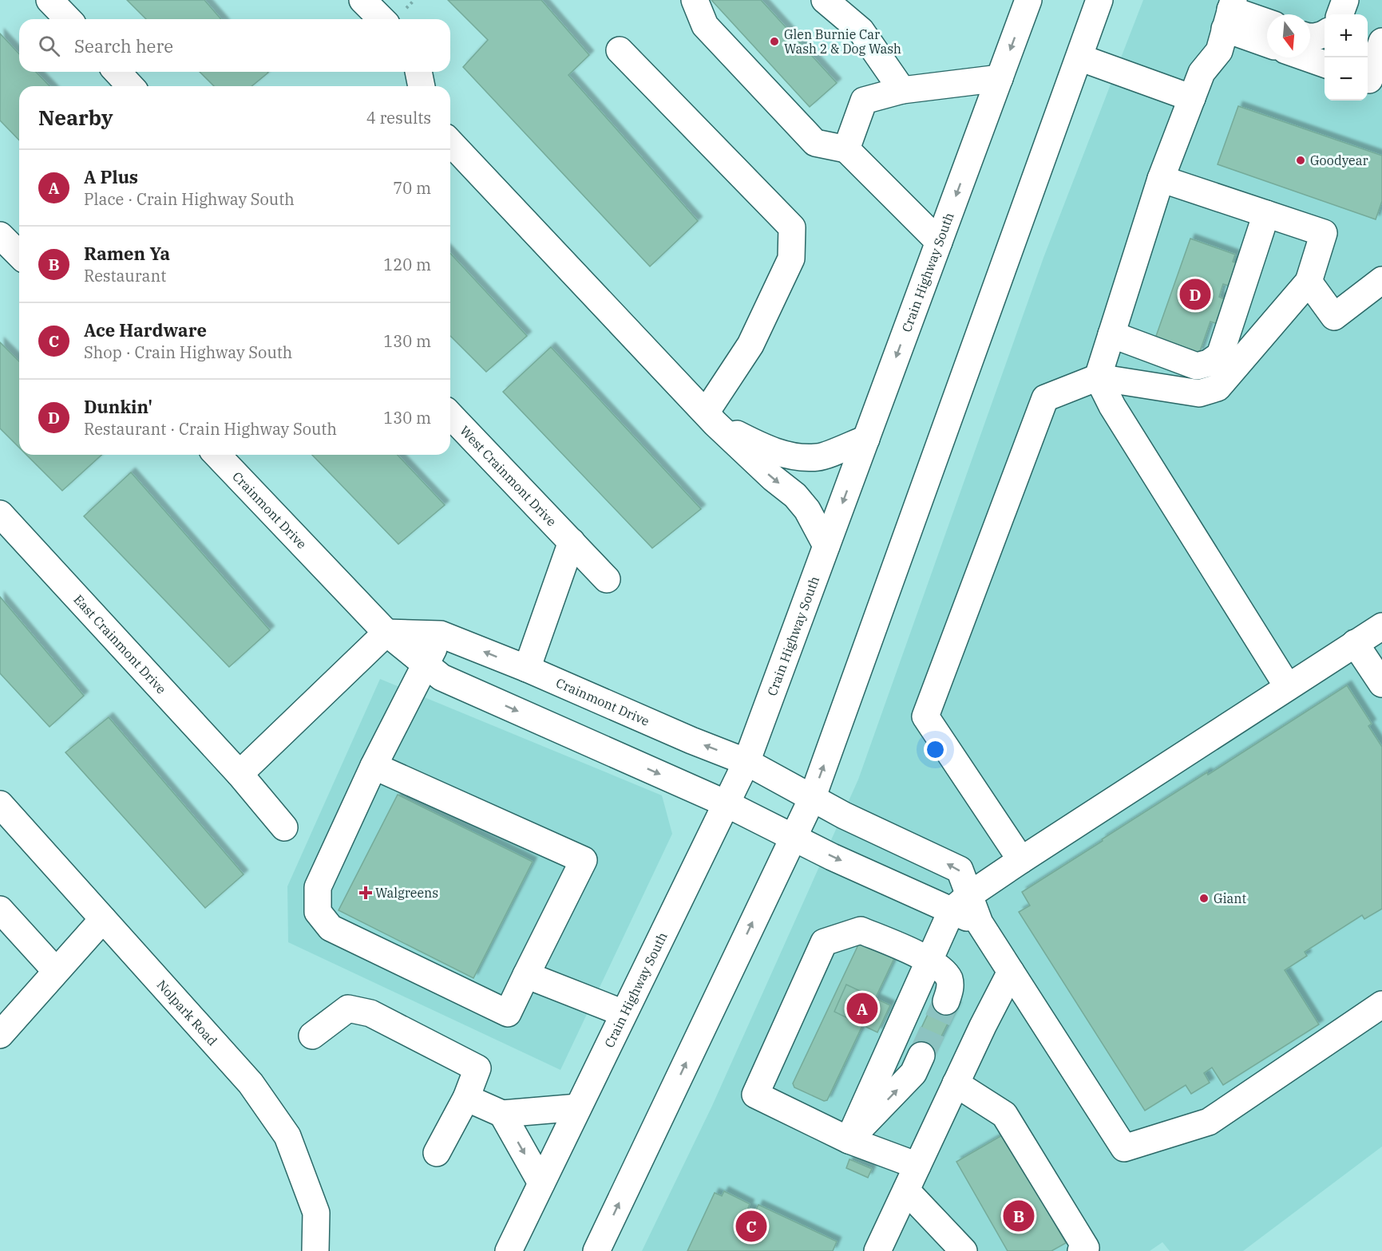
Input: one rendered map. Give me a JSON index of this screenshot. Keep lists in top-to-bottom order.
{
  "streets": {
    "street": [
      "Crain Highway South",
      "West Crainmont Drive",
      "Crainmont Drive",
      "East Crainmont Drive",
      "Nolpark Road"
    ]
  },
  "crossings": [
    ["Crain Highway South", "Crainmont Drive"]
  ],
  "places": {
    "other": ["Glen Burnie Car Wash 2 & Dog Wash", "Goodyear", "Giant"],
    "health": ["Walgreens"]
  },
  "north": "bottom",
  "page": {
    "map_buttons": ["+", "−"],
    "search": "Search here",
    "heading": ["Nearby", "4 results"],
    "list": [
      {
        "mark": "A",
        "name": "A Plus",
        "note": "Place · Crain Highway South",
        "value": "70 m"
      },
      {
        "mark": "B",
        "name": "Ramen Ya",
        "note": "Restaurant",
        "value": "120 m"
      },
      {
        "mark": "C",
        "name": "Ace Hardware",
        "note": "Shop · Crain Highway South",
        "value": "130 m"
      },
      {
        "mark": "D",
        "name": "Dunkin'",
        "note": "Restaurant · Crain Highway South",
        "value": "130 m"
      }
    ],
    "pins": [
      "D",
      "A",
      "B",
      "C"
    ]
  }
}
